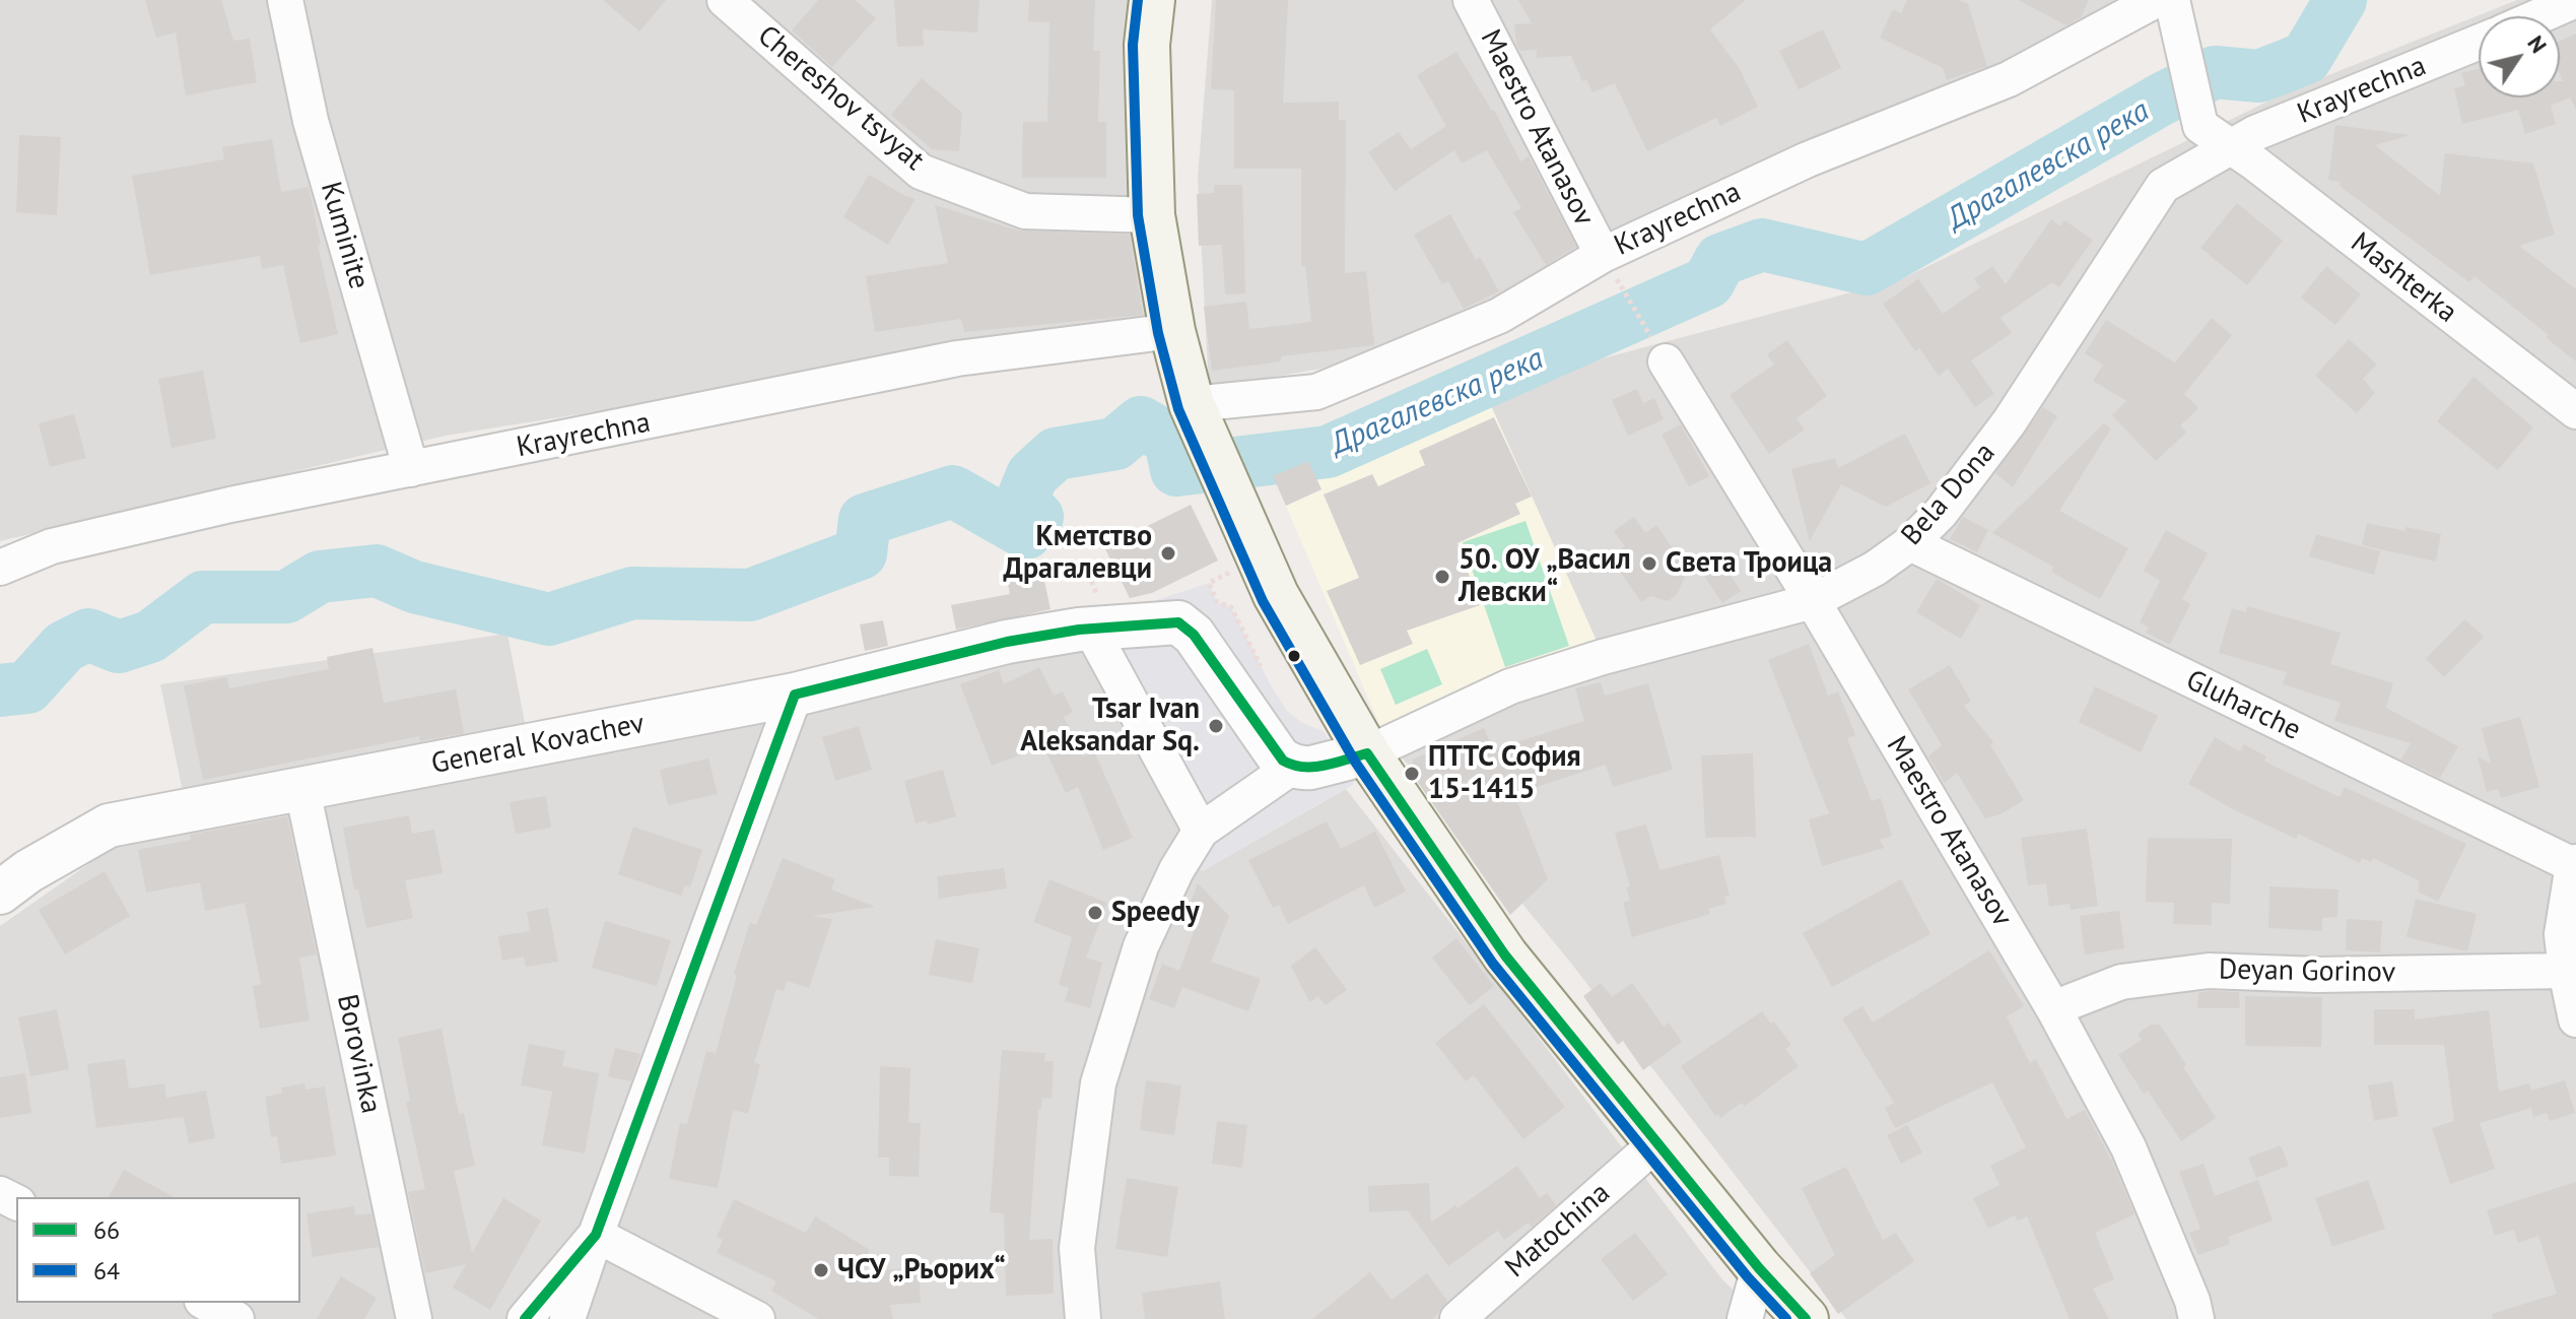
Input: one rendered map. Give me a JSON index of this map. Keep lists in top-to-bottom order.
{
  "streets": {
    "street": [
      "Krayrechna",
      "Chereshov tsvyat",
      "Maestro Atanasov",
      "Kuminite",
      "Mashterka",
      "Bela Dona",
      "Gluharche",
      "General Kovachev",
      "Deyan Gorinov",
      "Borovinka",
      "Matochina"
    ]
  },
  "crossings": [
    ["Krayrechna", "Maestro Atanasov"],
    ["Krayrechna", "Kuminite"],
    ["Krayrechna", "Mashterka"],
    ["Krayrechna", "Bela Dona"],
    ["Maestro Atanasov", "Bela Dona"],
    ["Maestro Atanasov", "Deyan Gorinov"],
    ["Mashterka", "Bela Dona"],
    ["Bela Dona", "Gluharche"],
    ["General Kovachev", "Borovinka"]
  ],
  "water": ["Драгалевска река"],
  "places": [
    "Кметство Драгалевци",
    "Света Троица",
    "50. ОУ „Васил Левски“",
    "Tsar Ivan Aleksandar Sq.",
    "ПТТС София 15-1415",
    "Speedy",
    "ЧСУ „Рьорих“"
  ],
  "lines": ["transit line 64", "transit line 66"],
  "legend": ["66", "64"],
  "north": "top right"
}
